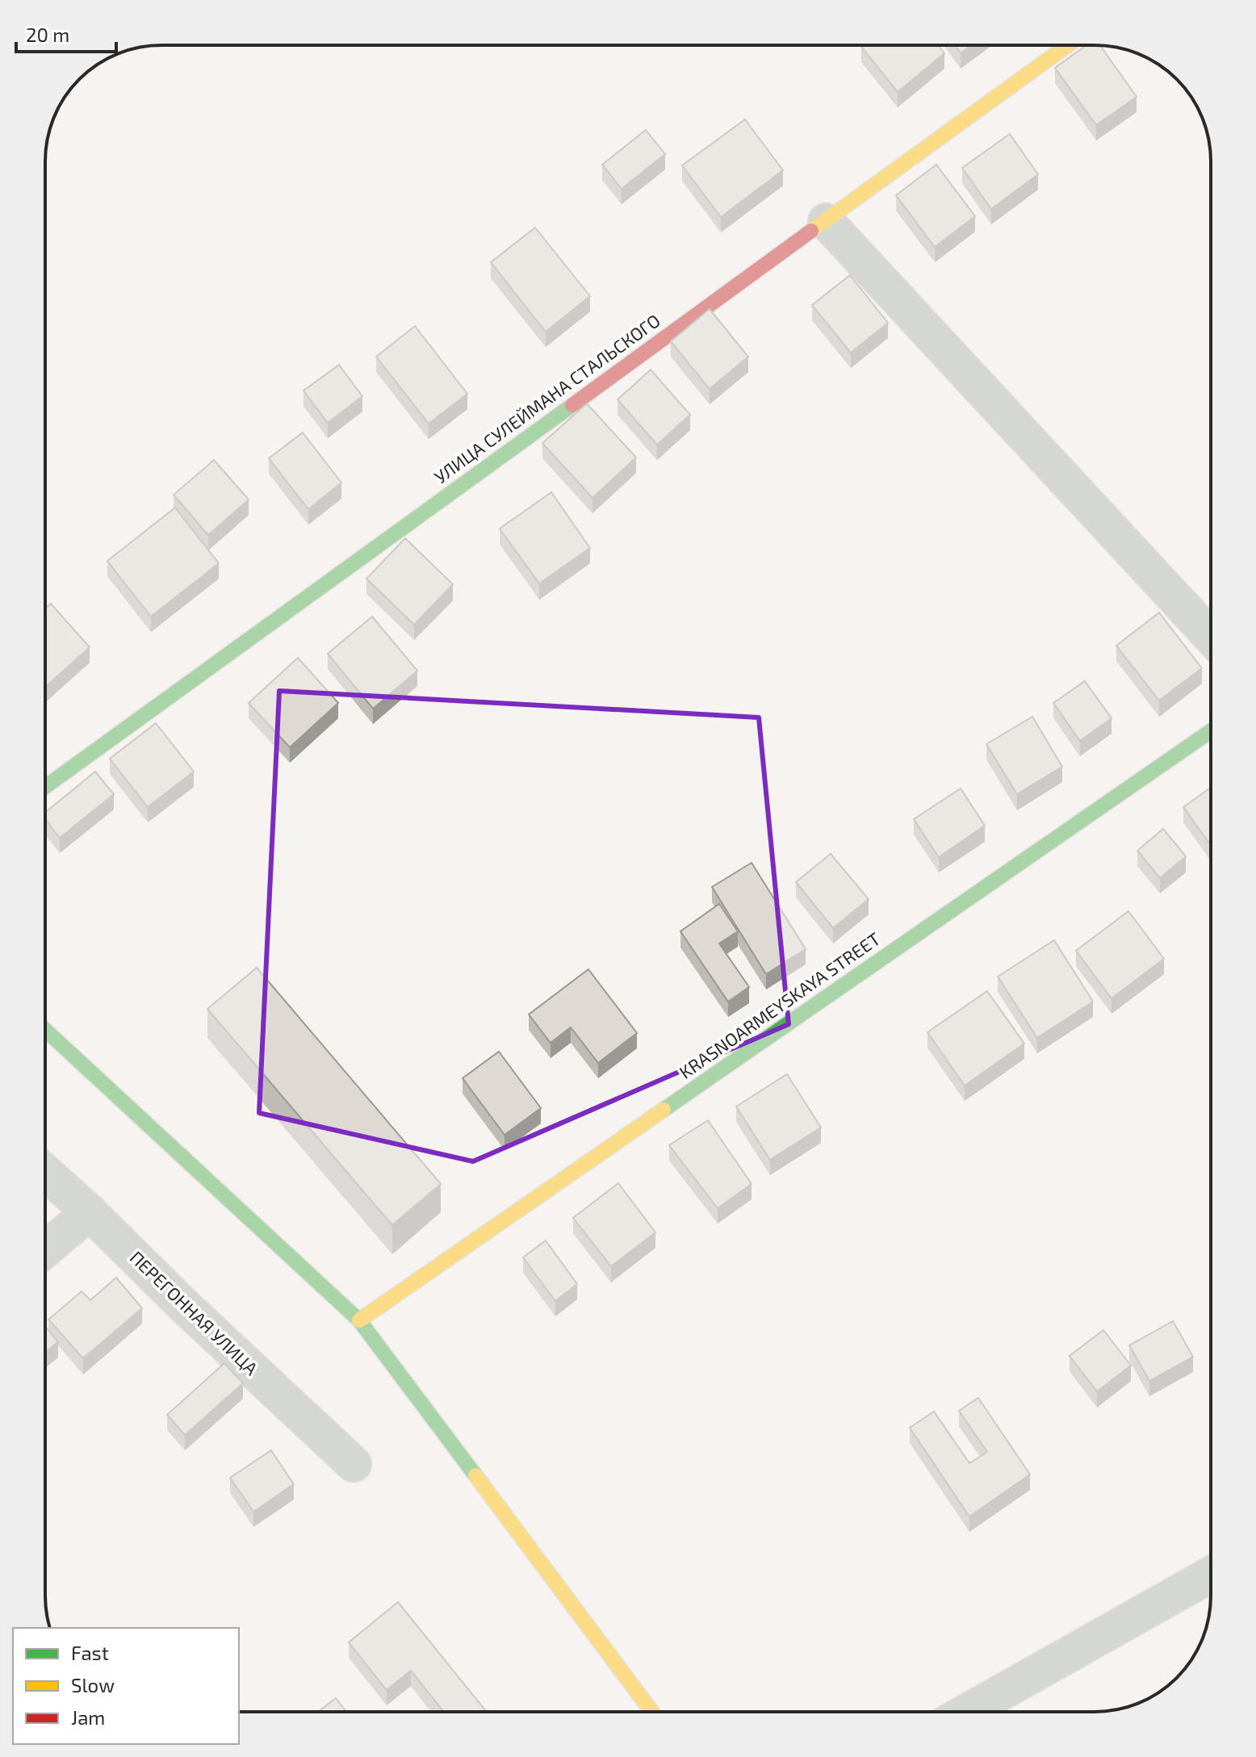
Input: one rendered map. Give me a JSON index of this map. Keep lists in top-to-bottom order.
{
  "streets": {
    "street": ["УЛИЦА СУЛЕЙМАНА СТАЛЬСКОГО", "KRASNOARMEYSKAYA STREET", "ПЕРЕГОННАЯ УЛИЦА"]
  },
  "legend": ["Fast", "Slow", "Jam"],
  "scale_bar": "20 m"
}
